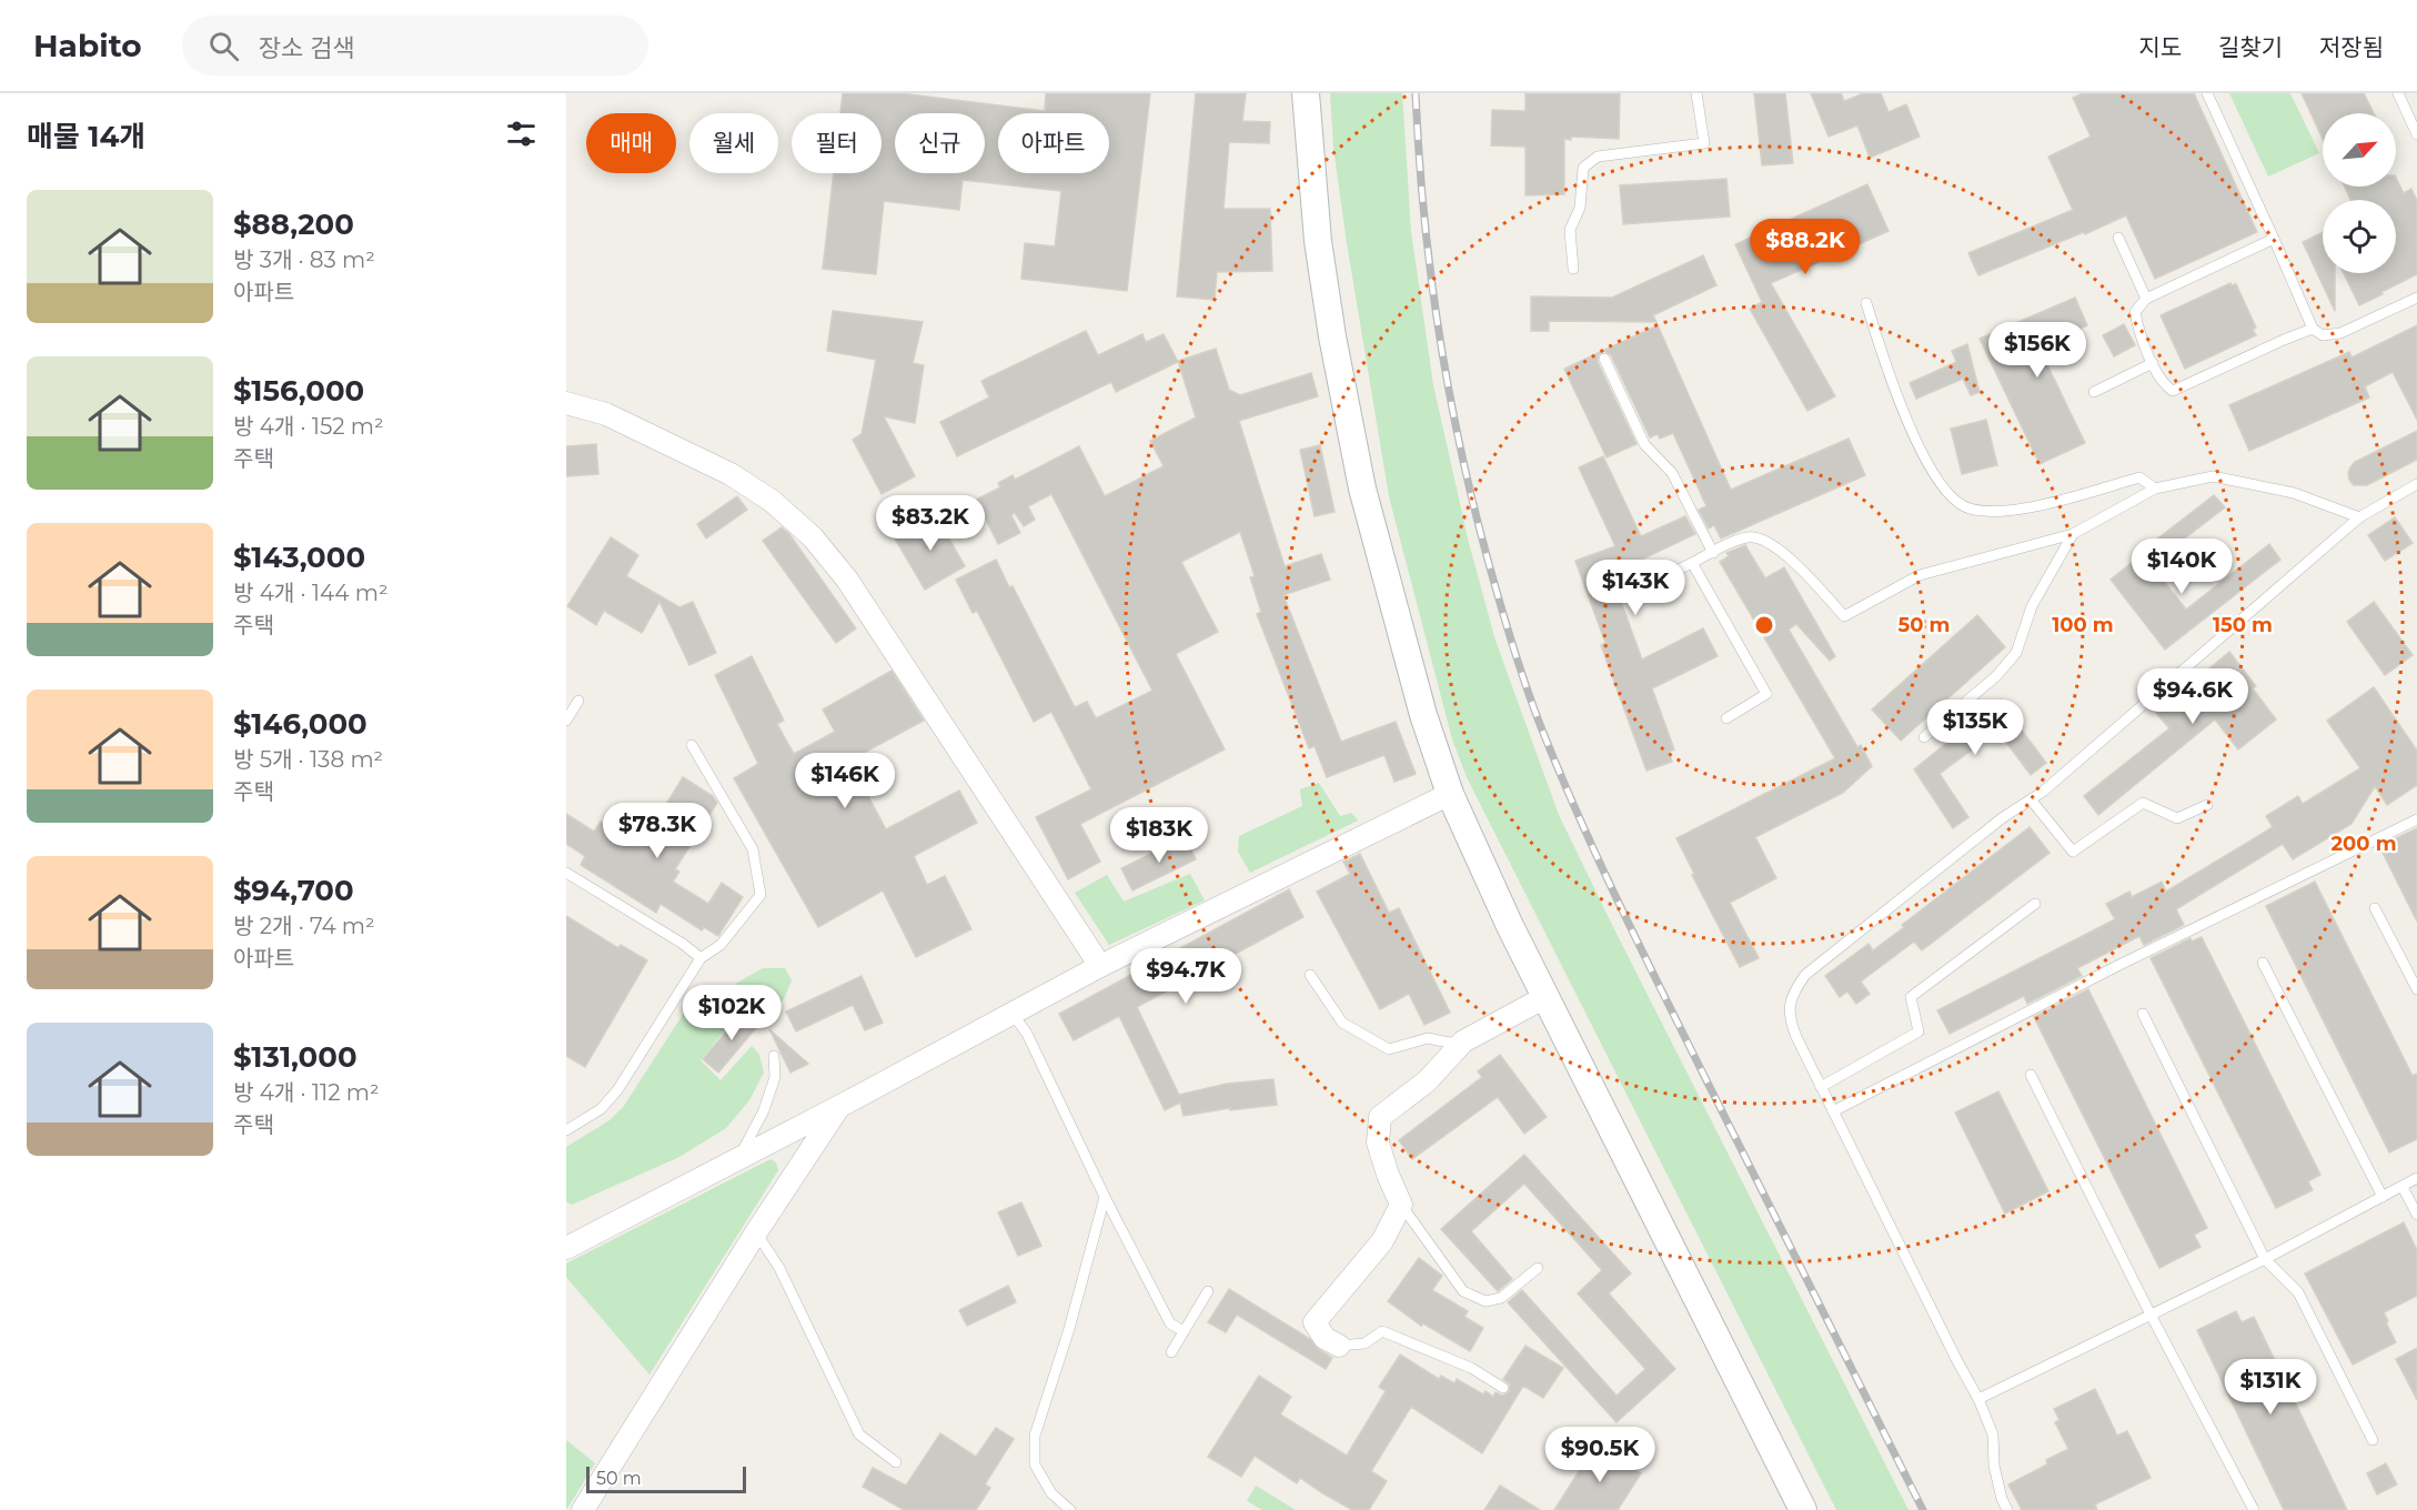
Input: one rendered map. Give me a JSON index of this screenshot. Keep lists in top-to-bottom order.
{
  "scale_bar": "50 m",
  "north": "top right",
  "page": {
    "header": "Habito",
    "search": "장소 검색",
    "nav": ["지도", "길찾기", "저장됨"],
    "heading": "매물 14개",
    "chip": [
      "매매",
      "월세",
      "필터",
      "신규",
      "아파트"
    ],
    "list": [
      {
        "name": "$88,200",
        "note": "방 3개 · 83 m² · 아파트"
      },
      {
        "name": "$156,000",
        "note": "방 4개 · 152 m² · 주택"
      },
      {
        "name": "$143,000",
        "note": "방 4개 · 144 m² · 주택"
      },
      {
        "name": "$146,000",
        "note": "방 5개 · 138 m² · 주택"
      },
      {
        "name": "$94,700",
        "note": "방 2개 · 74 m² · 아파트"
      },
      {
        "name": "$131,000",
        "note": "방 4개 · 112 m² · 주택"
      }
    ],
    "price": [
      "$88.2K",
      "$156K",
      "$83.2K",
      "$140K",
      "$143K",
      "$94.6K",
      "$135K",
      "$146K",
      "$78.3K",
      "$183K",
      "$94.7K",
      "$102K",
      "$131K",
      "$90.5K"
    ],
    "scale": "50 m"
  },
  "rings": [
    "50 m",
    "100 m",
    "150 m",
    "200 m"
  ]
}
